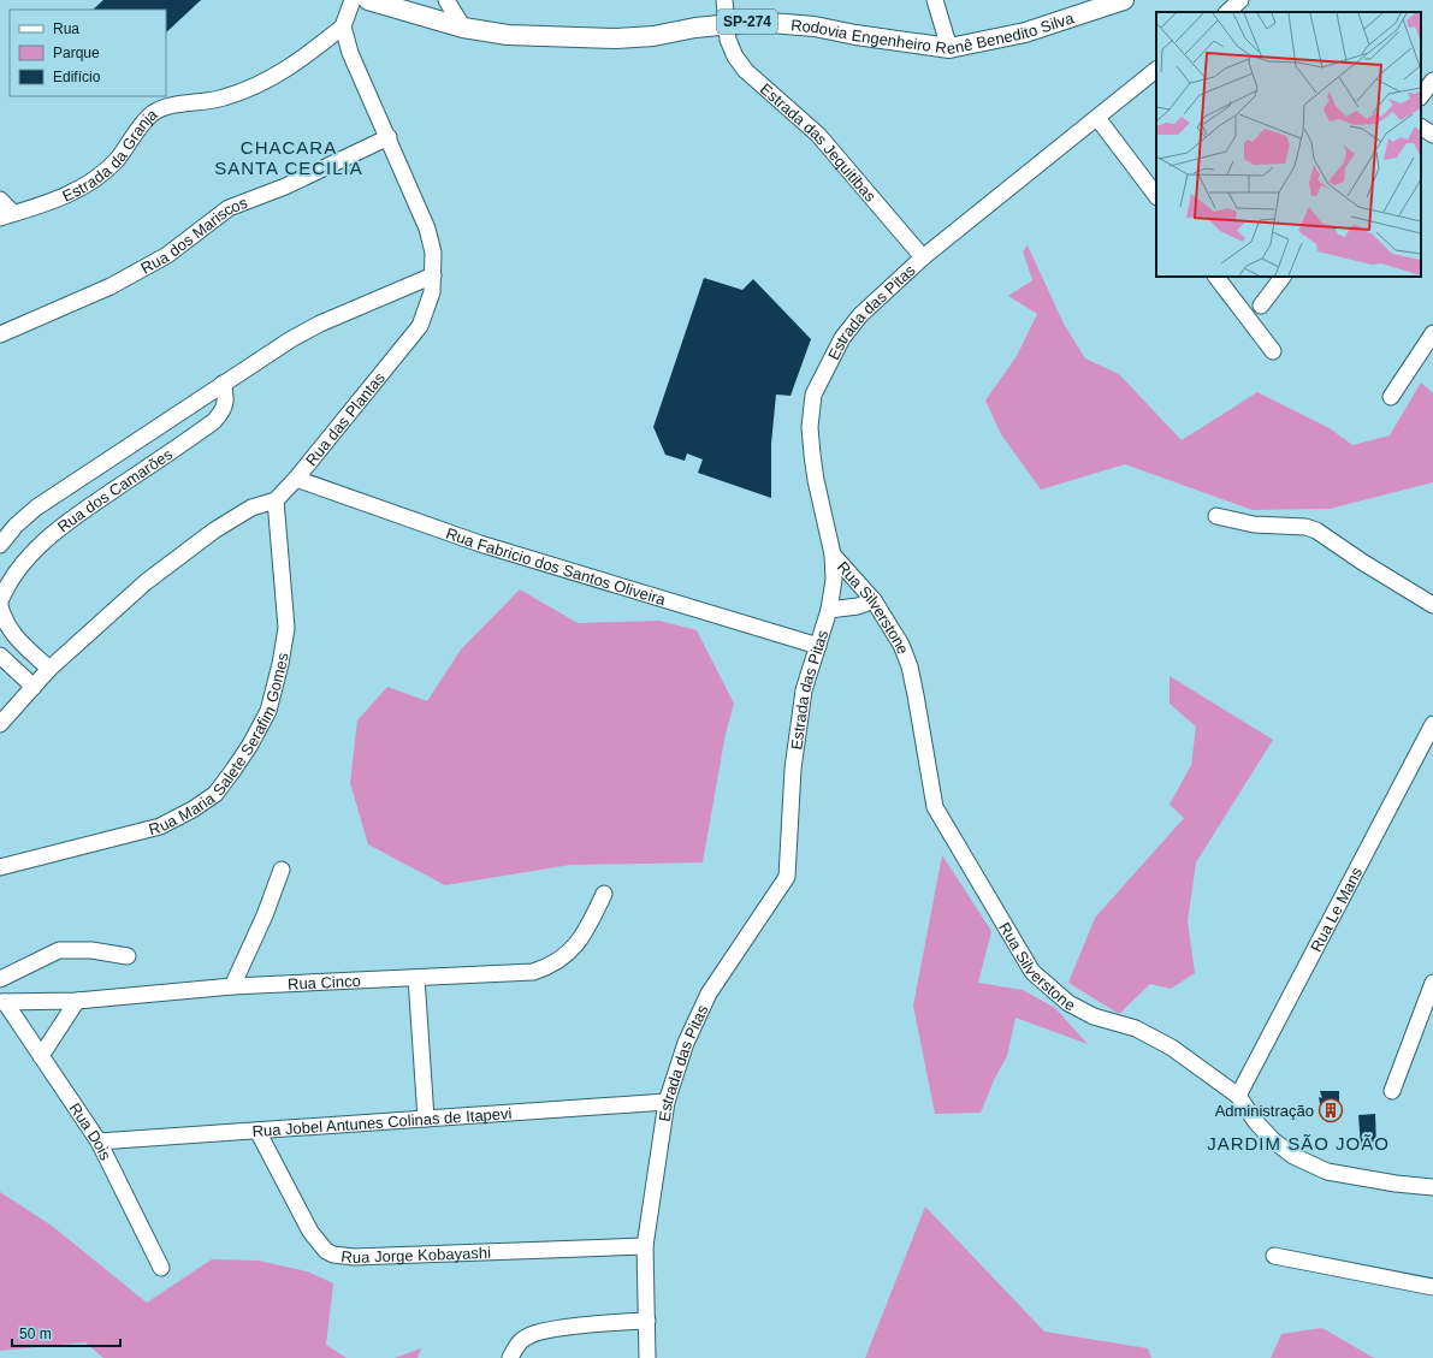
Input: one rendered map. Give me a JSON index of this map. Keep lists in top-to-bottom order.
{
  "streets": {
    "main road": ["Rodovia Engenheiro Renê Benedito Silva", "SP-274"],
    "street": [
      "Estrada das Jequitibas",
      "Estrada da Granja",
      "Rua dos Mariscos",
      "Estrada das Pitas",
      "Rua das Plantas",
      "Rua dos Camarões",
      "Rua Fabricio dos Santos Oliveira",
      "Rua Silverstone",
      "Rua Maria Salete Serafim Gomes",
      "Rua Le Mans",
      "Rua Cinco",
      "Rua Jobel Antunes Colinas de Itapevi",
      "Rua Dois",
      "Rua Jorge Kobayashi"
    ]
  },
  "crossings": [
    ["Rodovia Engenheiro Renê Benedito Silva", "Estrada das Jequitibas"],
    ["Estrada das Jequitibas", "Estrada das Pitas"],
    ["Estrada da Granja", "Rua das Plantas"],
    ["Rua dos Mariscos", "Rua das Plantas"],
    ["Estrada das Pitas", "Rua Fabricio dos Santos Oliveira"],
    ["Estrada das Pitas", "Rua Silverstone"],
    ["Estrada das Pitas", "Rua Jobel Antunes Colinas de Itapevi"],
    ["Estrada das Pitas", "Rua Jorge Kobayashi"],
    ["Rua das Plantas", "Rua dos Camarões"],
    ["Rua das Plantas", "Rua Fabricio dos Santos Oliveira"],
    ["Rua das Plantas", "Rua Maria Salete Serafim Gomes"],
    ["Rua Silverstone", "Rua Le Mans"],
    ["Rua Cinco", "Rua Dois"],
    ["Rua Jobel Antunes Colinas de Itapevi", "Rua Dois"],
    ["Rua Jobel Antunes Colinas de Itapevi", "Rua Jorge Kobayashi"]
  ],
  "districts": ["CHACARA SANTA CECILIA", "JARDIM SÃO JOÃO"],
  "places": {
    "building": ["Administração"]
  },
  "legend": ["Rua", "Parque", "Edifício"],
  "scale_bar": "50 m"
}
